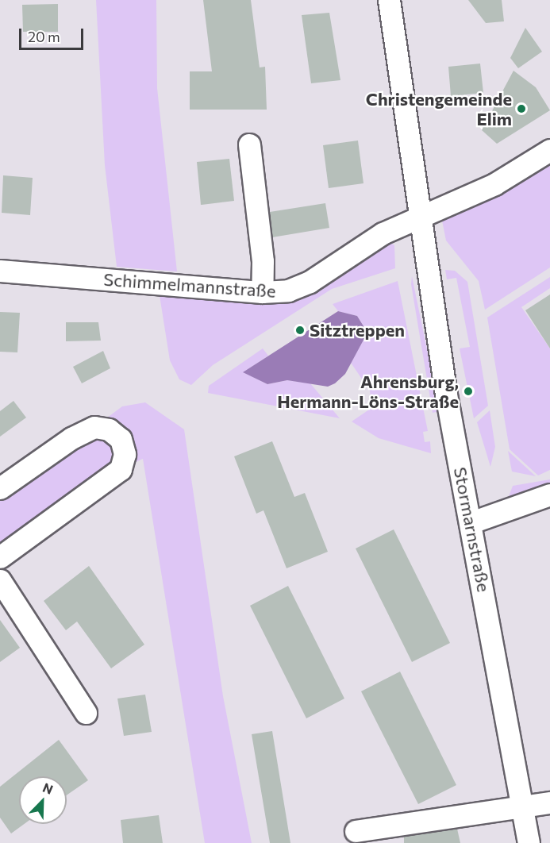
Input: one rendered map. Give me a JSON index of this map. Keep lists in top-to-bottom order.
{
  "streets": {
    "street": ["Schimmelmannstraße", "Stormarnstraße"]
  },
  "crossings": [
    ["Schimmelmannstraße", "Stormarnstraße"]
  ],
  "places": ["Christengemeinde Elim", "Sitztreppen", "Ahrensburg, Hermann-Löns-Straße"],
  "scale_bar": "20 m",
  "north": "top right"
}
